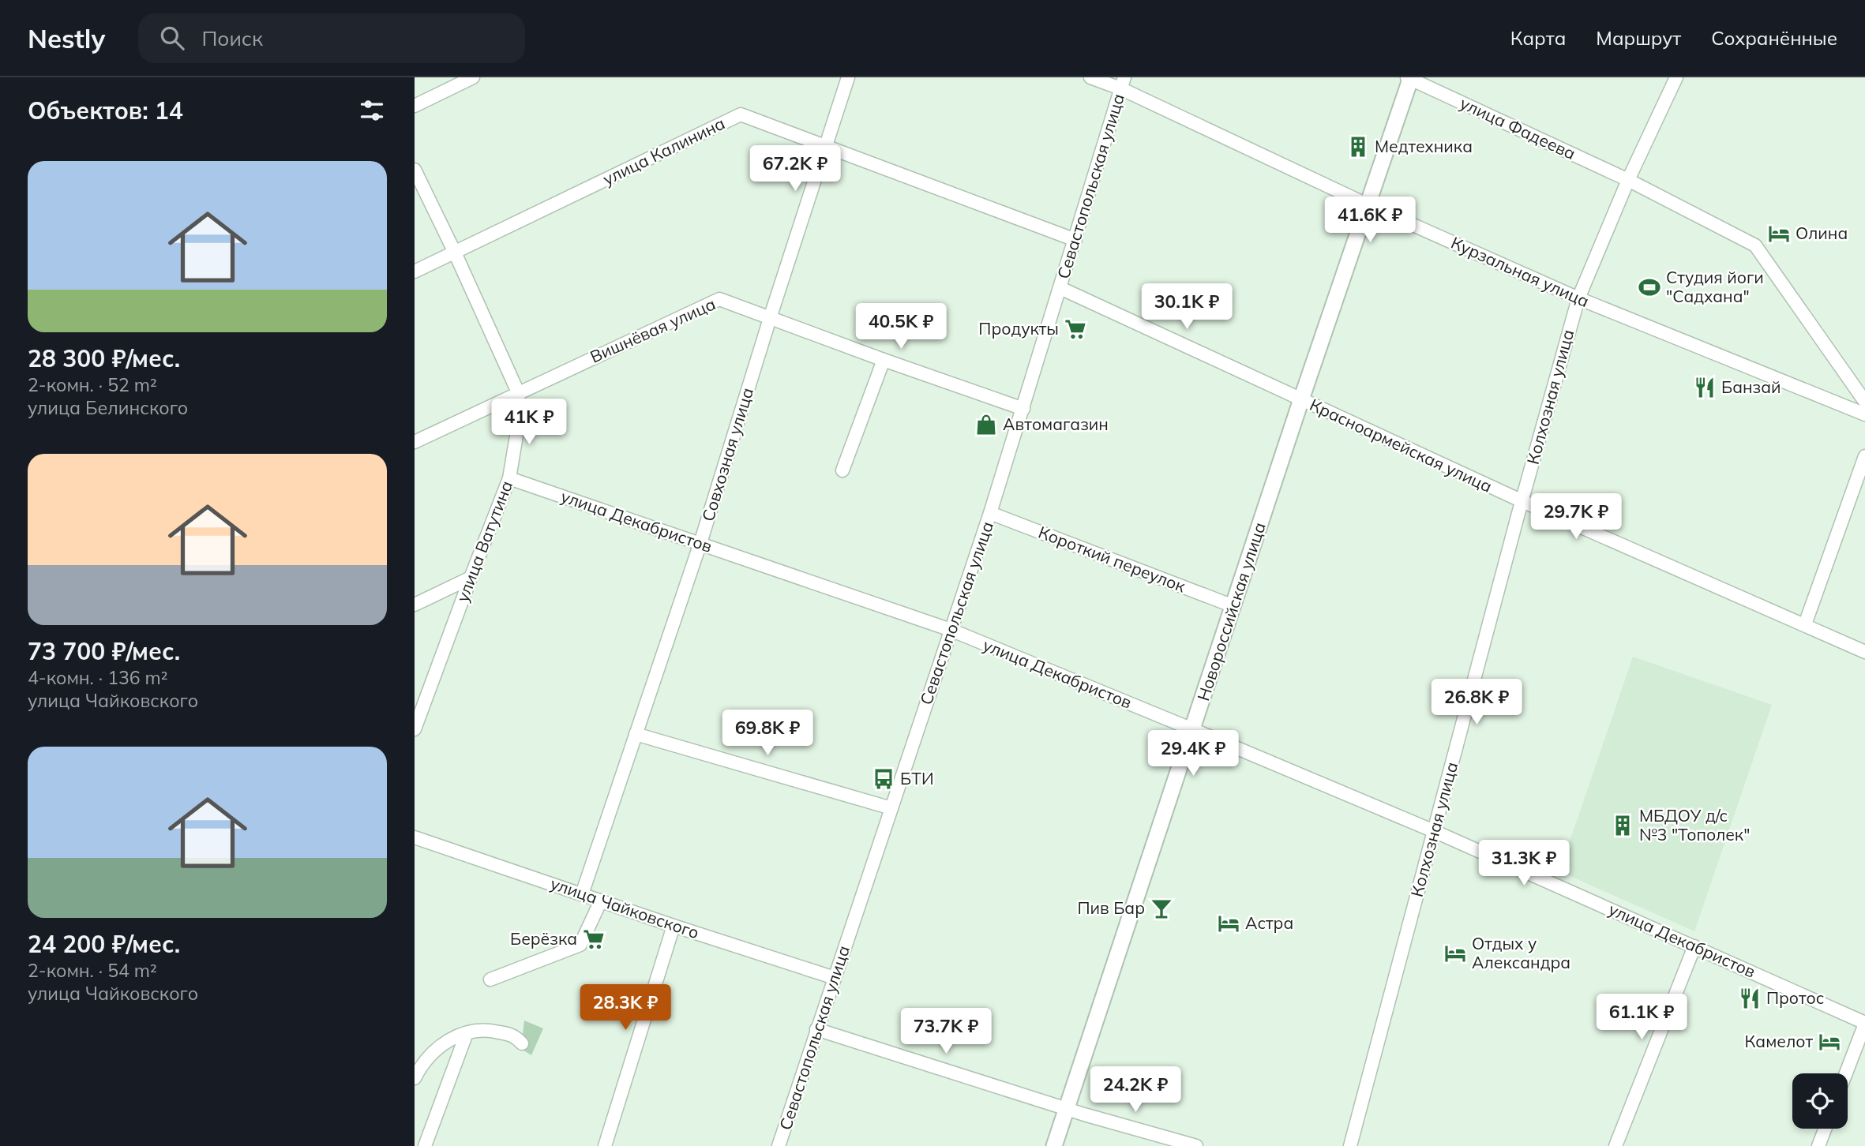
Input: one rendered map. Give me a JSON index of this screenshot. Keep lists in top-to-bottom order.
{
  "streets": {
    "street": [
      "улица Фадеева",
      "улица Калинина",
      "Севастопольская улица",
      "Курзальная улица",
      "Вишнёвая улица",
      "Колхозная улица",
      "Красноармейская улица",
      "Совхозная улица",
      "улица Декабристов",
      "улица Ватутина",
      "Короткий переулок",
      "Новороссийская улица",
      "улица Чайковского"
    ]
  },
  "crossings": [
    ["улица Фадеева", "Колхозная улица"],
    ["улица Фадеева", "Новороссийская улица"],
    ["улица Калинина", "Севастопольская улица"],
    ["улица Калинина", "Совхозная улица"],
    ["улица Калинина", "улица Ватутина"],
    ["Севастопольская улица", "Курзальная улица"],
    ["Севастопольская улица", "Вишнёвая улица"],
    ["Севастопольская улица", "Красноармейская улица"],
    ["Севастопольская улица", "улица Декабристов"],
    ["Севастопольская улица", "Короткий переулок"],
    ["Севастопольская улица", "улица Чайковского"],
    ["Курзальная улица", "Колхозная улица"],
    ["Курзальная улица", "Новороссийская улица"],
    ["Вишнёвая улица", "Совхозная улица"],
    ["Вишнёвая улица", "улица Ватутина"],
    ["Колхозная улица", "Красноармейская улица"],
    ["Колхозная улица", "улица Декабристов"],
    ["Красноармейская улица", "Новороссийская улица"],
    ["Совхозная улица", "улица Декабристов"],
    ["Совхозная улица", "улица Чайковского"],
    ["улица Декабристов", "улица Ватутина"],
    ["улица Декабристов", "Новороссийская улица"],
    ["Короткий переулок", "Новороссийская улица"]
  ],
  "places": {
    "building": ["Медтехника", "МБДОУ д/с №3 \"Тополек\""],
    "hotel": [
      "Олина",
      "Астра",
      "Отдых у Александра",
      "Камелот"
    ],
    "sports": ["Студия йоги \"Садхана\""],
    "supermarket": ["Продукты", "Берёзка"],
    "restaurant": ["Банзай", "Протос"],
    "shop": ["Автомагазин"],
    "bus stop": ["БТИ"],
    "bar": ["Пив Бар"]
  },
  "page": {
    "header": "Nestly",
    "search": "Поиск",
    "nav": ["Карта", "Маршрут", "Сохранённые"],
    "heading": "Объектов: 14",
    "list": [
      {
        "name": "28 300 ₽/мес.",
        "note": "2-комн. · 52 m² · улица Белинского"
      },
      {
        "name": "73 700 ₽/мес.",
        "note": "4-комн. · 136 m² · улица Чайковского"
      },
      {
        "name": "24 200 ₽/мес.",
        "note": "2-комн. · 54 m² · улица Чайковского"
      }
    ],
    "price": [
      "67.2K ₽",
      "41.6K ₽",
      "30.1K ₽",
      "40.5K ₽",
      "41K ₽",
      "29.7K ₽",
      "26.8K ₽",
      "69.8K ₽",
      "29.4K ₽",
      "31.3K ₽",
      "28.3K ₽",
      "61.1K ₽",
      "73.7K ₽",
      "24.2K ₽"
    ]
  }
}
